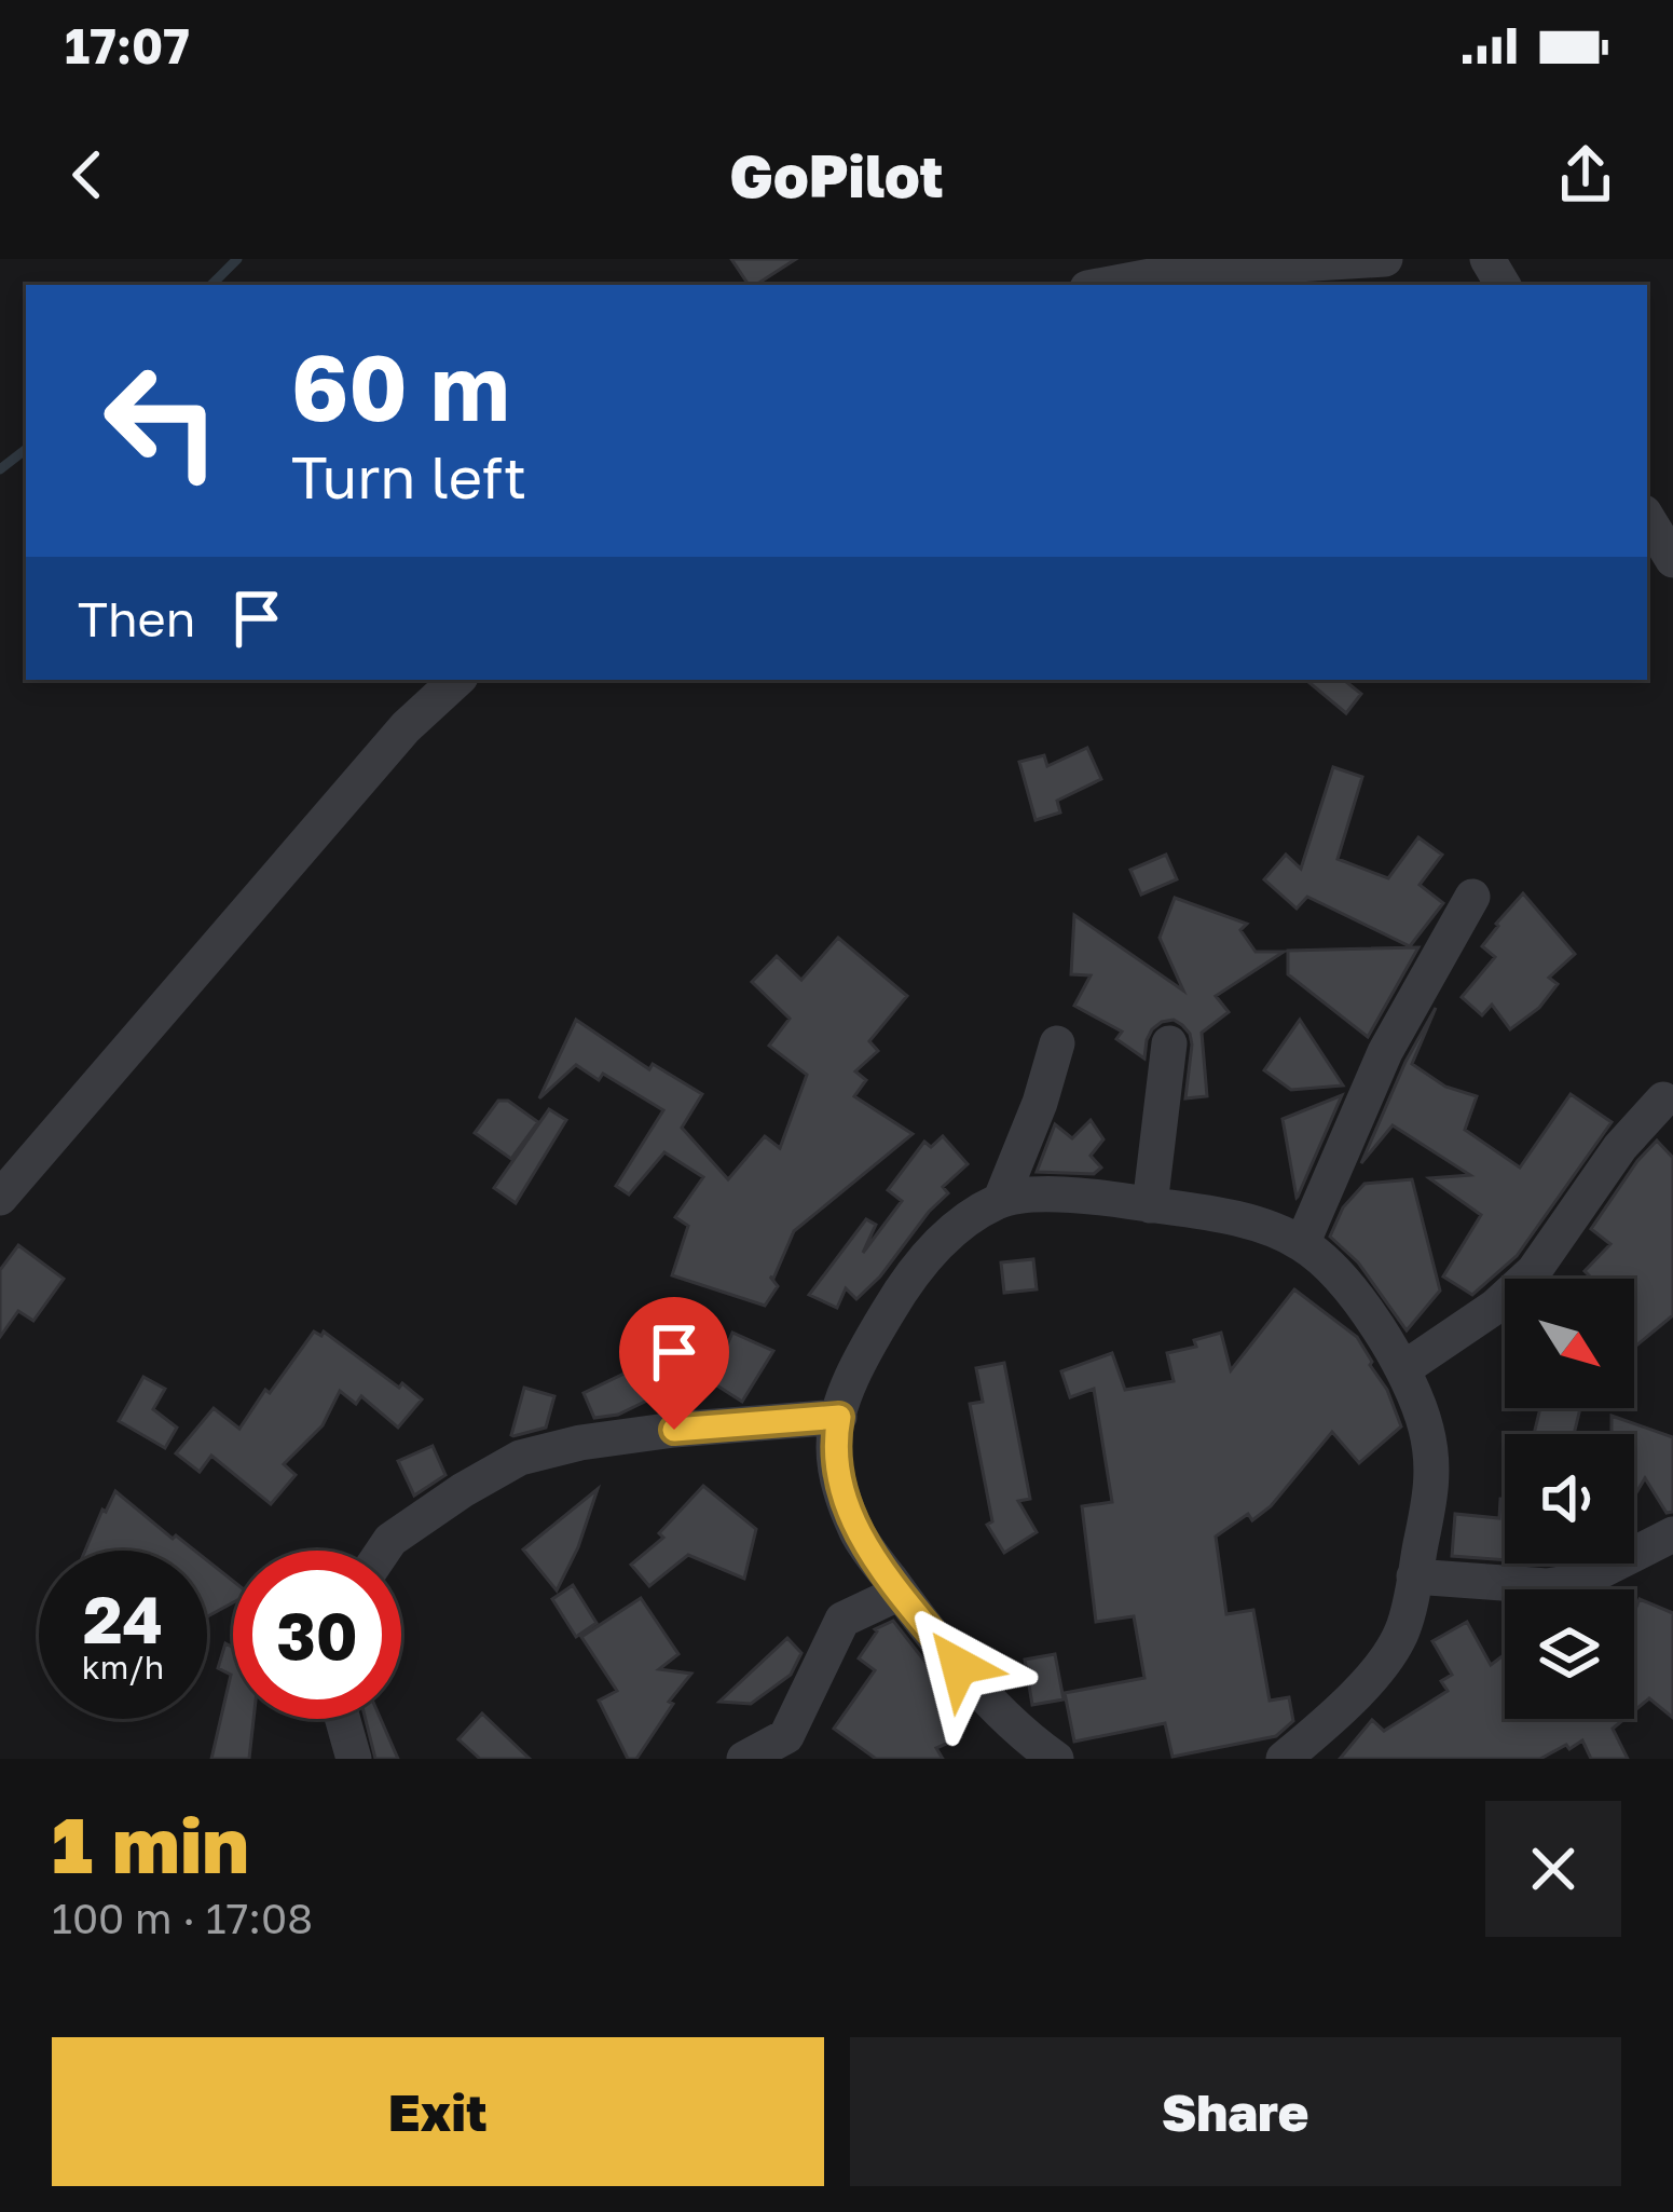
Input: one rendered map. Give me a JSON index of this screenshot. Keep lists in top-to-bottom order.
{
  "north": "bottom right",
  "page": {
    "status": "17:07",
    "header": "GoPilot",
    "turn": ["60 m", "Turn left"],
    "then": "Then",
    "speed": "24 km/h",
    "limit": "30",
    "heading": ["1 min", "100 m · 17:08"],
    "buttons": ["Exit", "Share"]
  }
}
